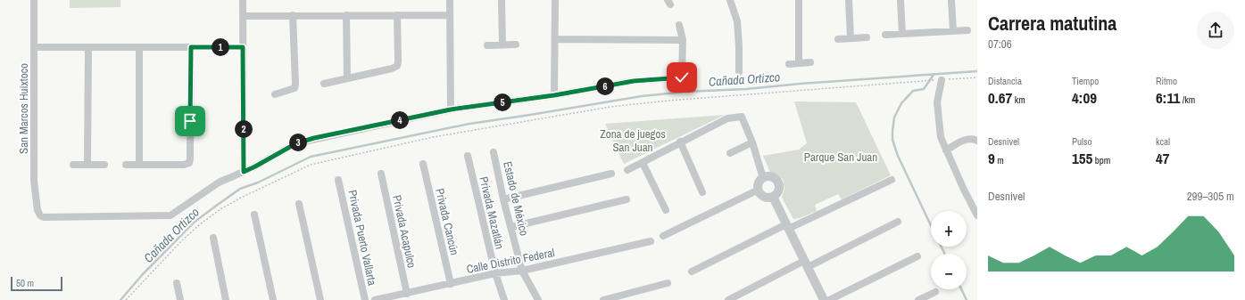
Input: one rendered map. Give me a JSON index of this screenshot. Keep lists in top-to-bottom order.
{
  "streets": {
    "street": [
      "San Marcos Huixtoco",
      "Estado de México",
      "Privada Mazatlán",
      "Privada Cancún",
      "Privada Acapulco",
      "Privada Puerto Vallarta",
      "Calle Distrito Federal"
    ]
  },
  "crossings": [
    ["Estado de México", "Calle Distrito Federal"],
    ["Privada Mazatlán", "Calle Distrito Federal"],
    ["Privada Cancún", "Calle Distrito Federal"],
    ["Privada Acapulco", "Calle Distrito Federal"]
  ],
  "water": ["Cañada Ortizco"],
  "parks": ["Zona de juegos San Juan", "Parque San Juan"],
  "scale_bar": "50 m",
  "page": {
    "heading": ["Carrera matutina", "07:06"],
    "pins": [
      "1",
      "6",
      "5",
      "4",
      "2",
      "3"
    ],
    "stats": [
      ["Distancia", "0.67 km"],
      ["Tiempo", "4:09"],
      ["Ritmo", "6:11 /km"],
      ["Desnivel", "9 m"],
      ["Pulso", "155 bpm"],
      ["kcal", "47"]
    ],
    "chart": ["Desnivel", "299–305 m"],
    "map_buttons": ["+", "−"],
    "scale": "50 m"
  }
}
